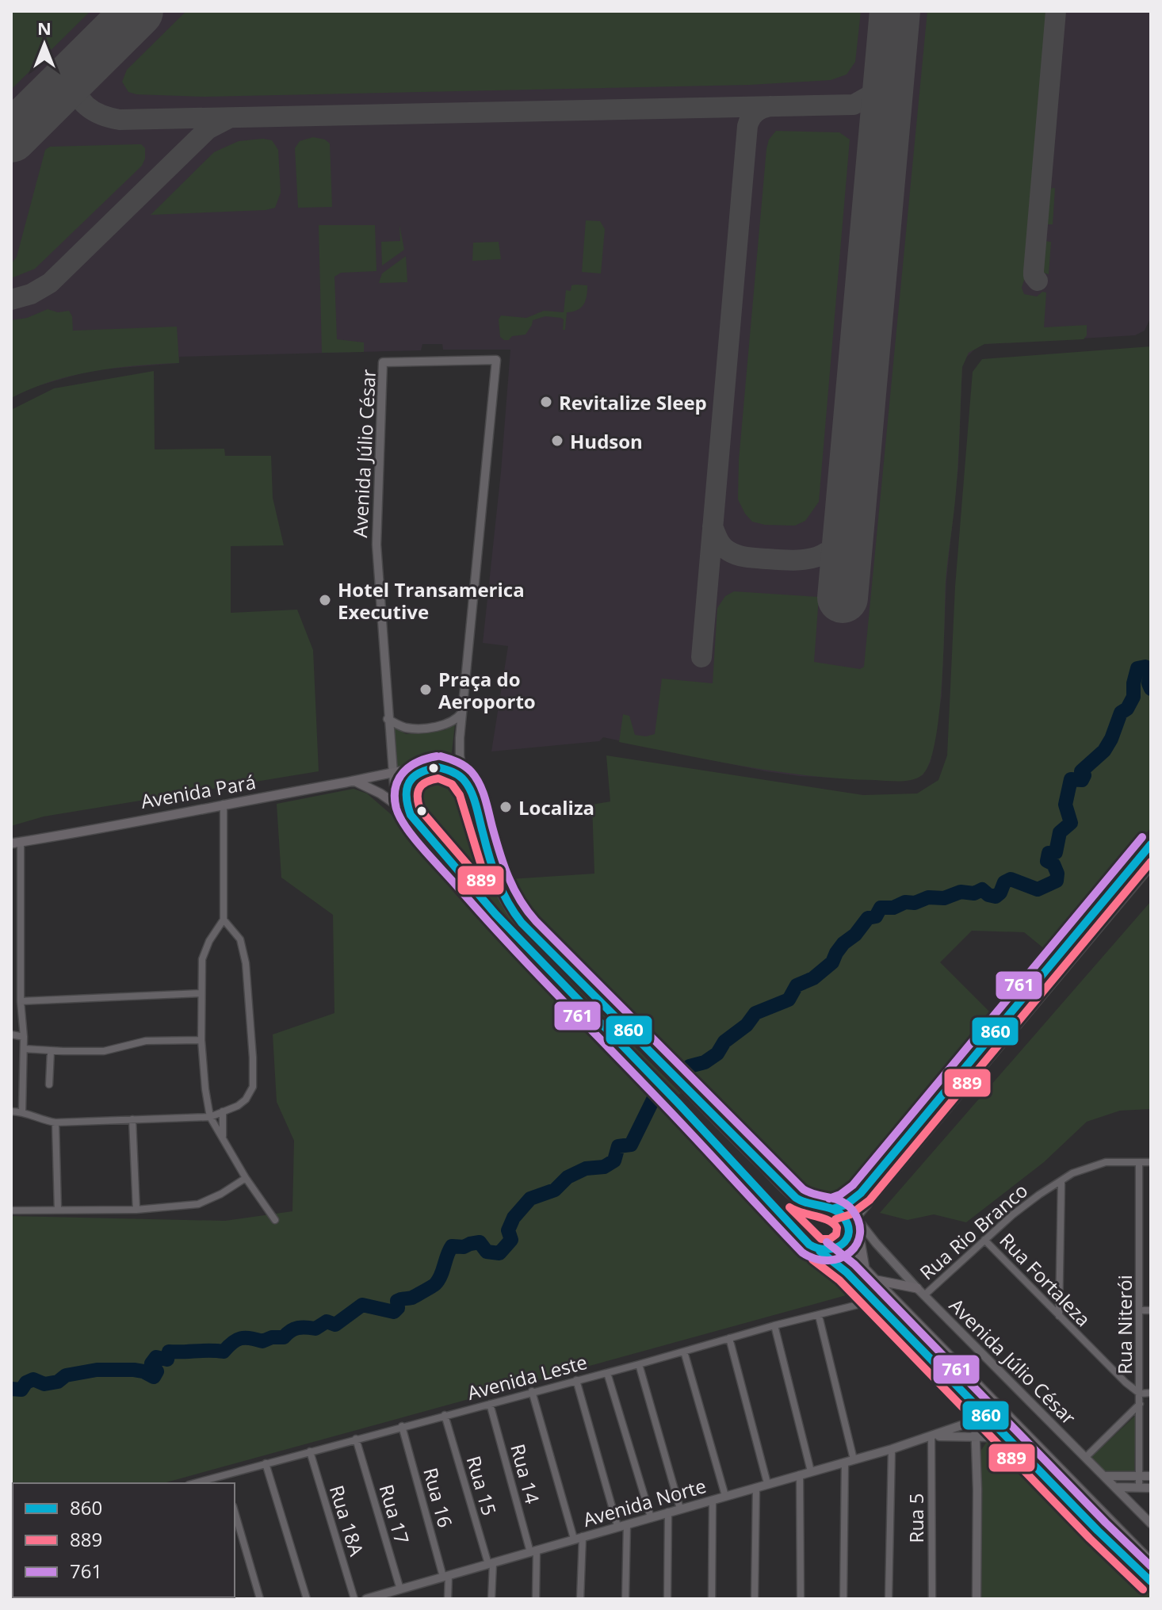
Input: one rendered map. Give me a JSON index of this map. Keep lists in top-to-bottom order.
{
  "streets": {
    "main road": ["Avenida Júlio César", "Avenida Pará"],
    "street": [
      "Rua Rio Branco",
      "Rua Fortaleza",
      "Rua Niterói",
      "Avenida Leste",
      "Rua 14",
      "Rua 15",
      "Rua 16",
      "Avenida Norte",
      "Rua 17",
      "Rua 5",
      "Rua 18A"
    ]
  },
  "crossings": [
    ["Avenida Júlio César", "Avenida Pará"],
    ["Avenida Júlio César", "Rua Rio Branco"],
    ["Rua Rio Branco", "Rua Fortaleza"],
    ["Rua Rio Branco", "Rua Niterói"],
    ["Rua Fortaleza", "Rua Niterói"],
    ["Avenida Leste", "Rua 14"],
    ["Avenida Leste", "Rua 15"],
    ["Avenida Leste", "Rua 16"],
    ["Avenida Leste", "Rua 17"],
    ["Avenida Leste", "Rua 18A"],
    ["Rua 14", "Avenida Norte"],
    ["Rua 15", "Avenida Norte"],
    ["Rua 16", "Avenida Norte"],
    ["Avenida Norte", "Rua 17"],
    ["Avenida Norte", "Rua 5"]
  ],
  "places": [
    "Revitalize Sleep",
    "Hudson",
    "Hotel Transamerica Executive",
    "Praça do Aeroporto",
    "Localiza"
  ],
  "lines": ["transit line 761", "transit line 860", "transit line 889"],
  "legend": ["860", "889", "761"],
  "north": "top"
}
